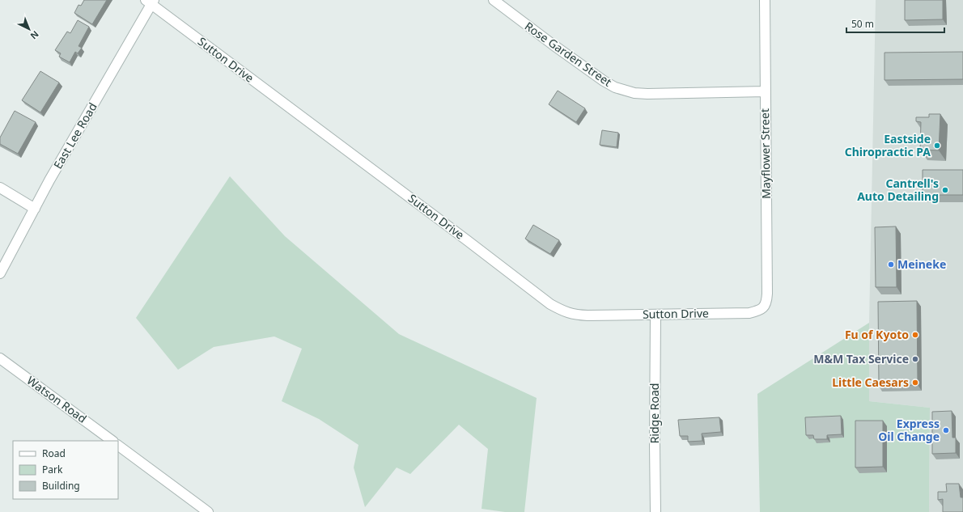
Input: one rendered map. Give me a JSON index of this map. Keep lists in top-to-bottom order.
{
  "streets": {
    "street": [
      "Rose Garden Street",
      "Sutton Drive",
      "East Lee Road",
      "Mayflower Street",
      "Watson Road",
      "Ridge Road"
    ]
  },
  "crossings": [
    ["Rose Garden Street", "Mayflower Street"],
    ["Sutton Drive", "East Lee Road"],
    ["Sutton Drive", "Mayflower Street"],
    ["Sutton Drive", "Ridge Road"]
  ],
  "places": [
    "Eastside Chiropractic PA",
    "Cantrell's Auto Detailing",
    "Meineke",
    "Fu of Kyoto",
    "M&M Tax Service",
    "Little Caesars",
    "Express Oil Change"
  ],
  "legend": ["Road", "Park", "Building"],
  "scale_bar": "50 m",
  "north": "bottom right"
}
